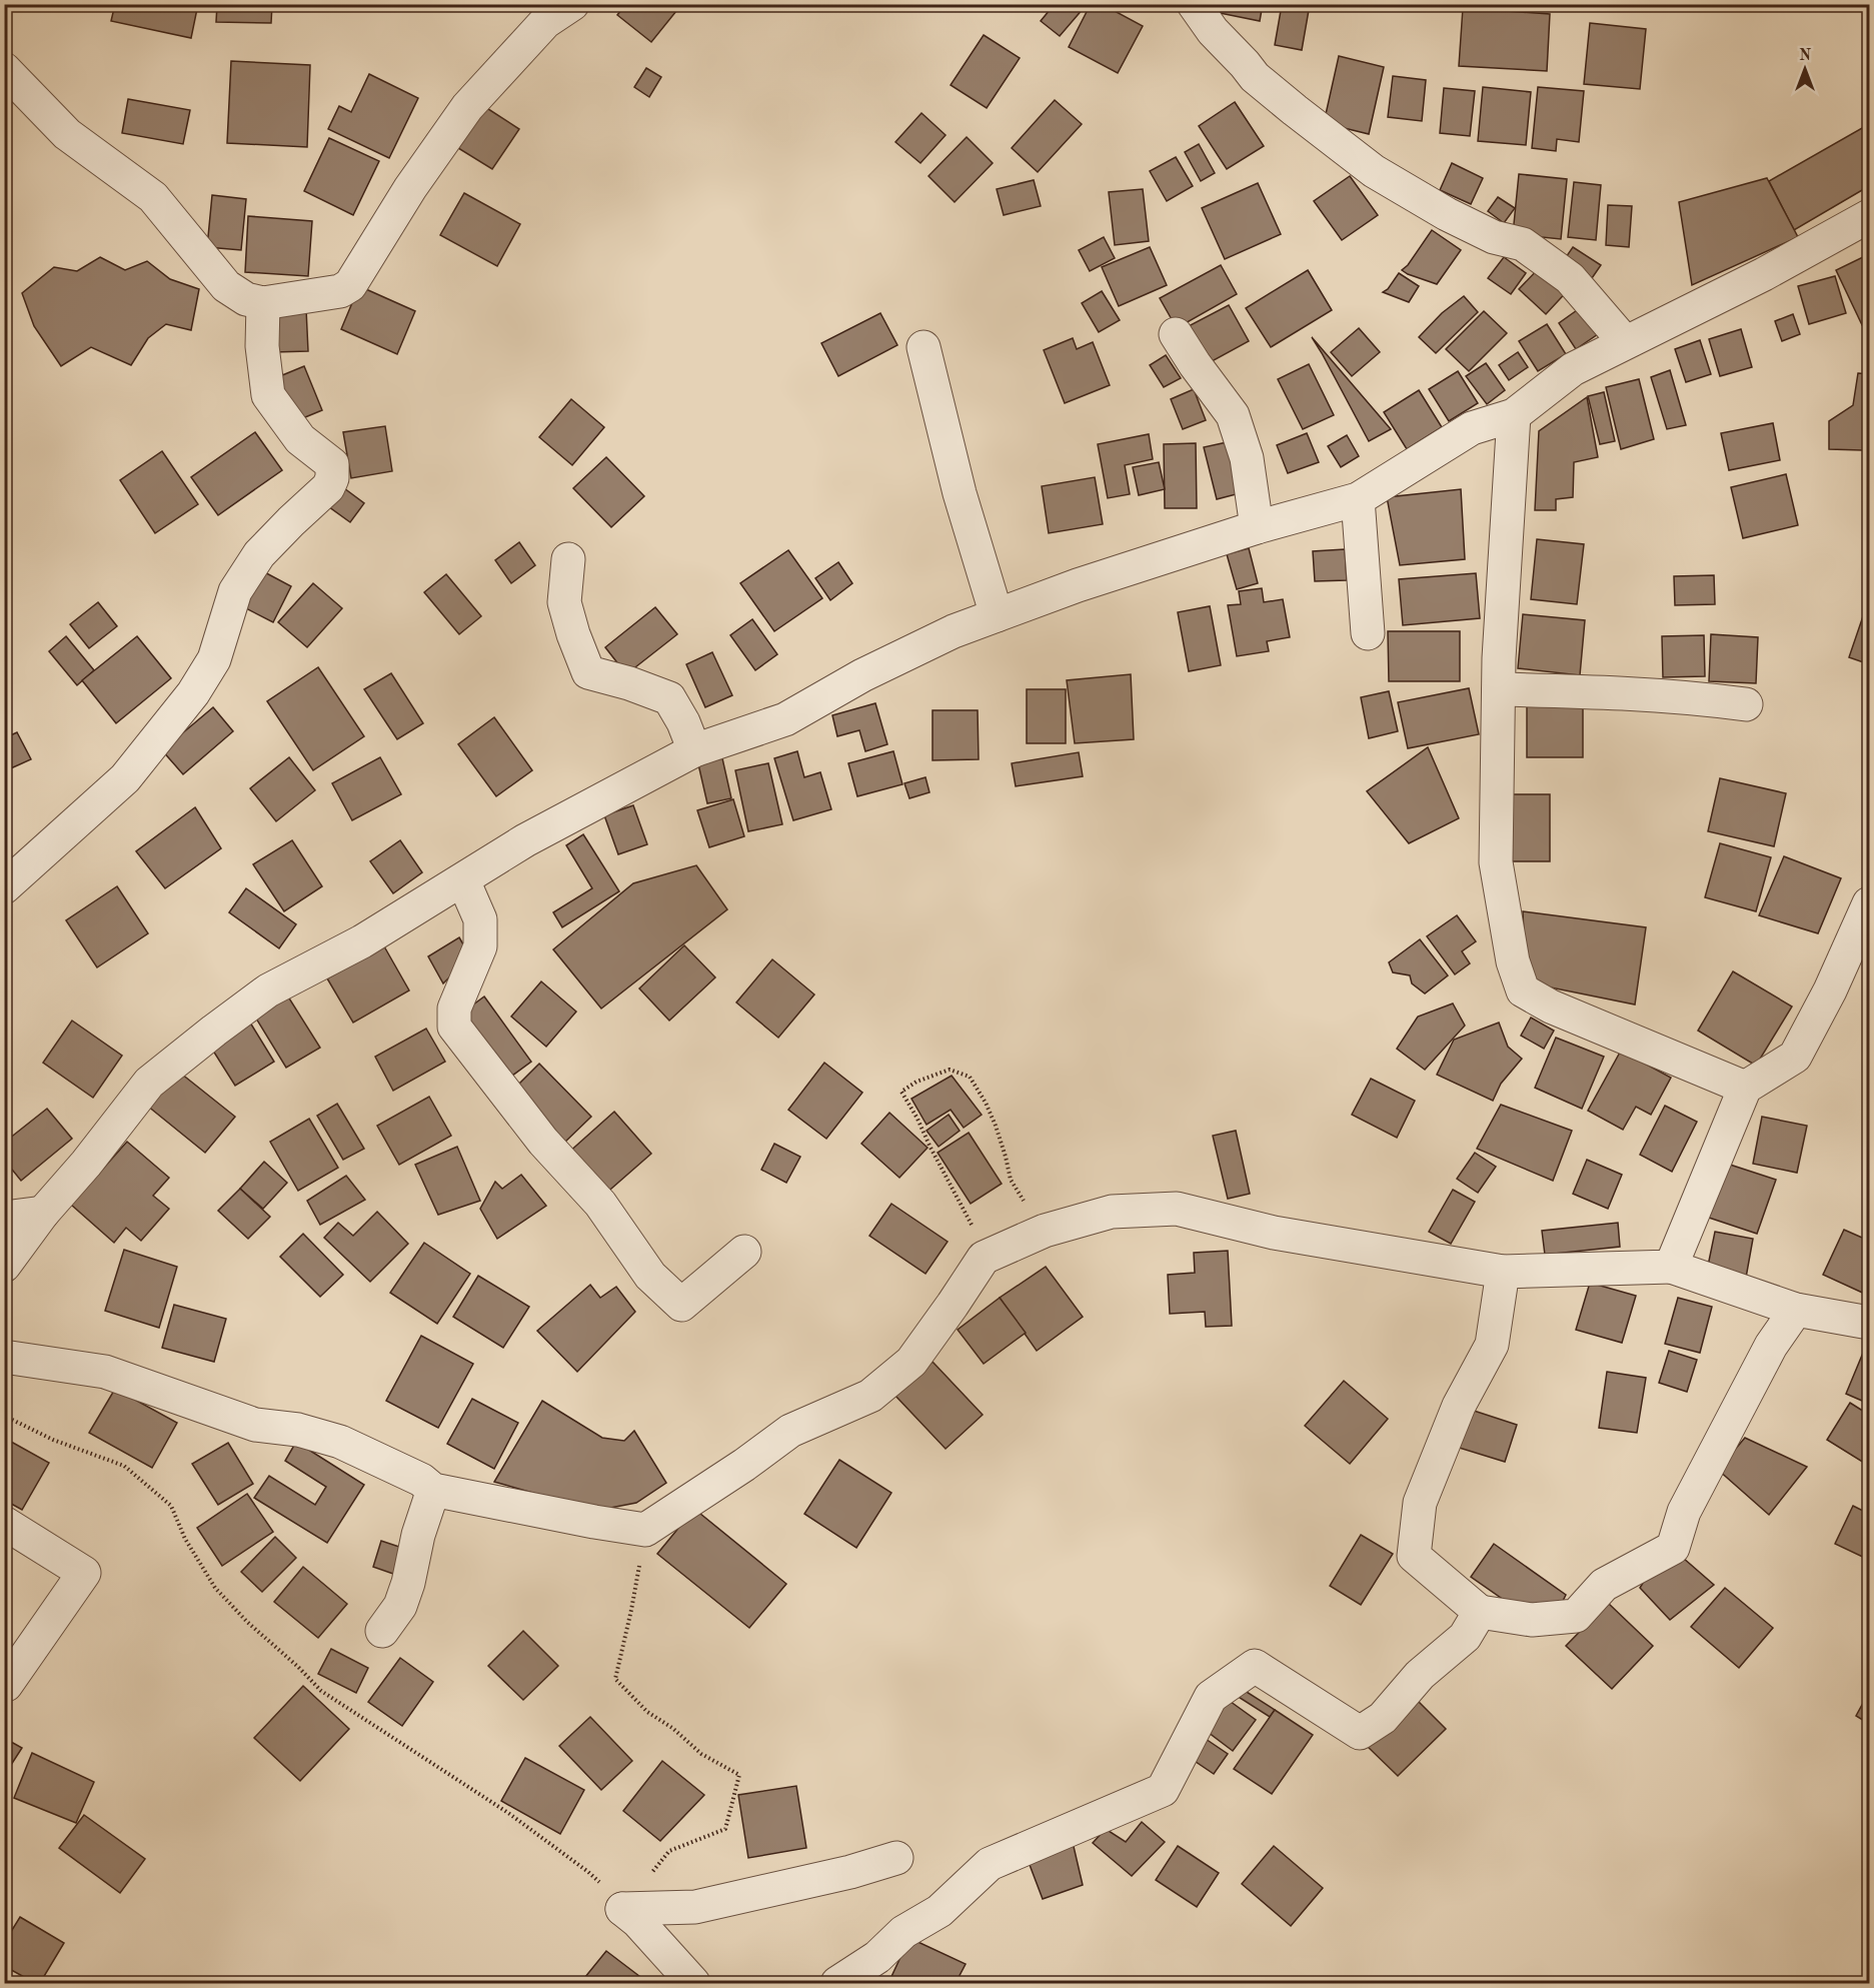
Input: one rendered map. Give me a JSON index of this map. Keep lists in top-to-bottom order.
{
  "north": "top"
}
